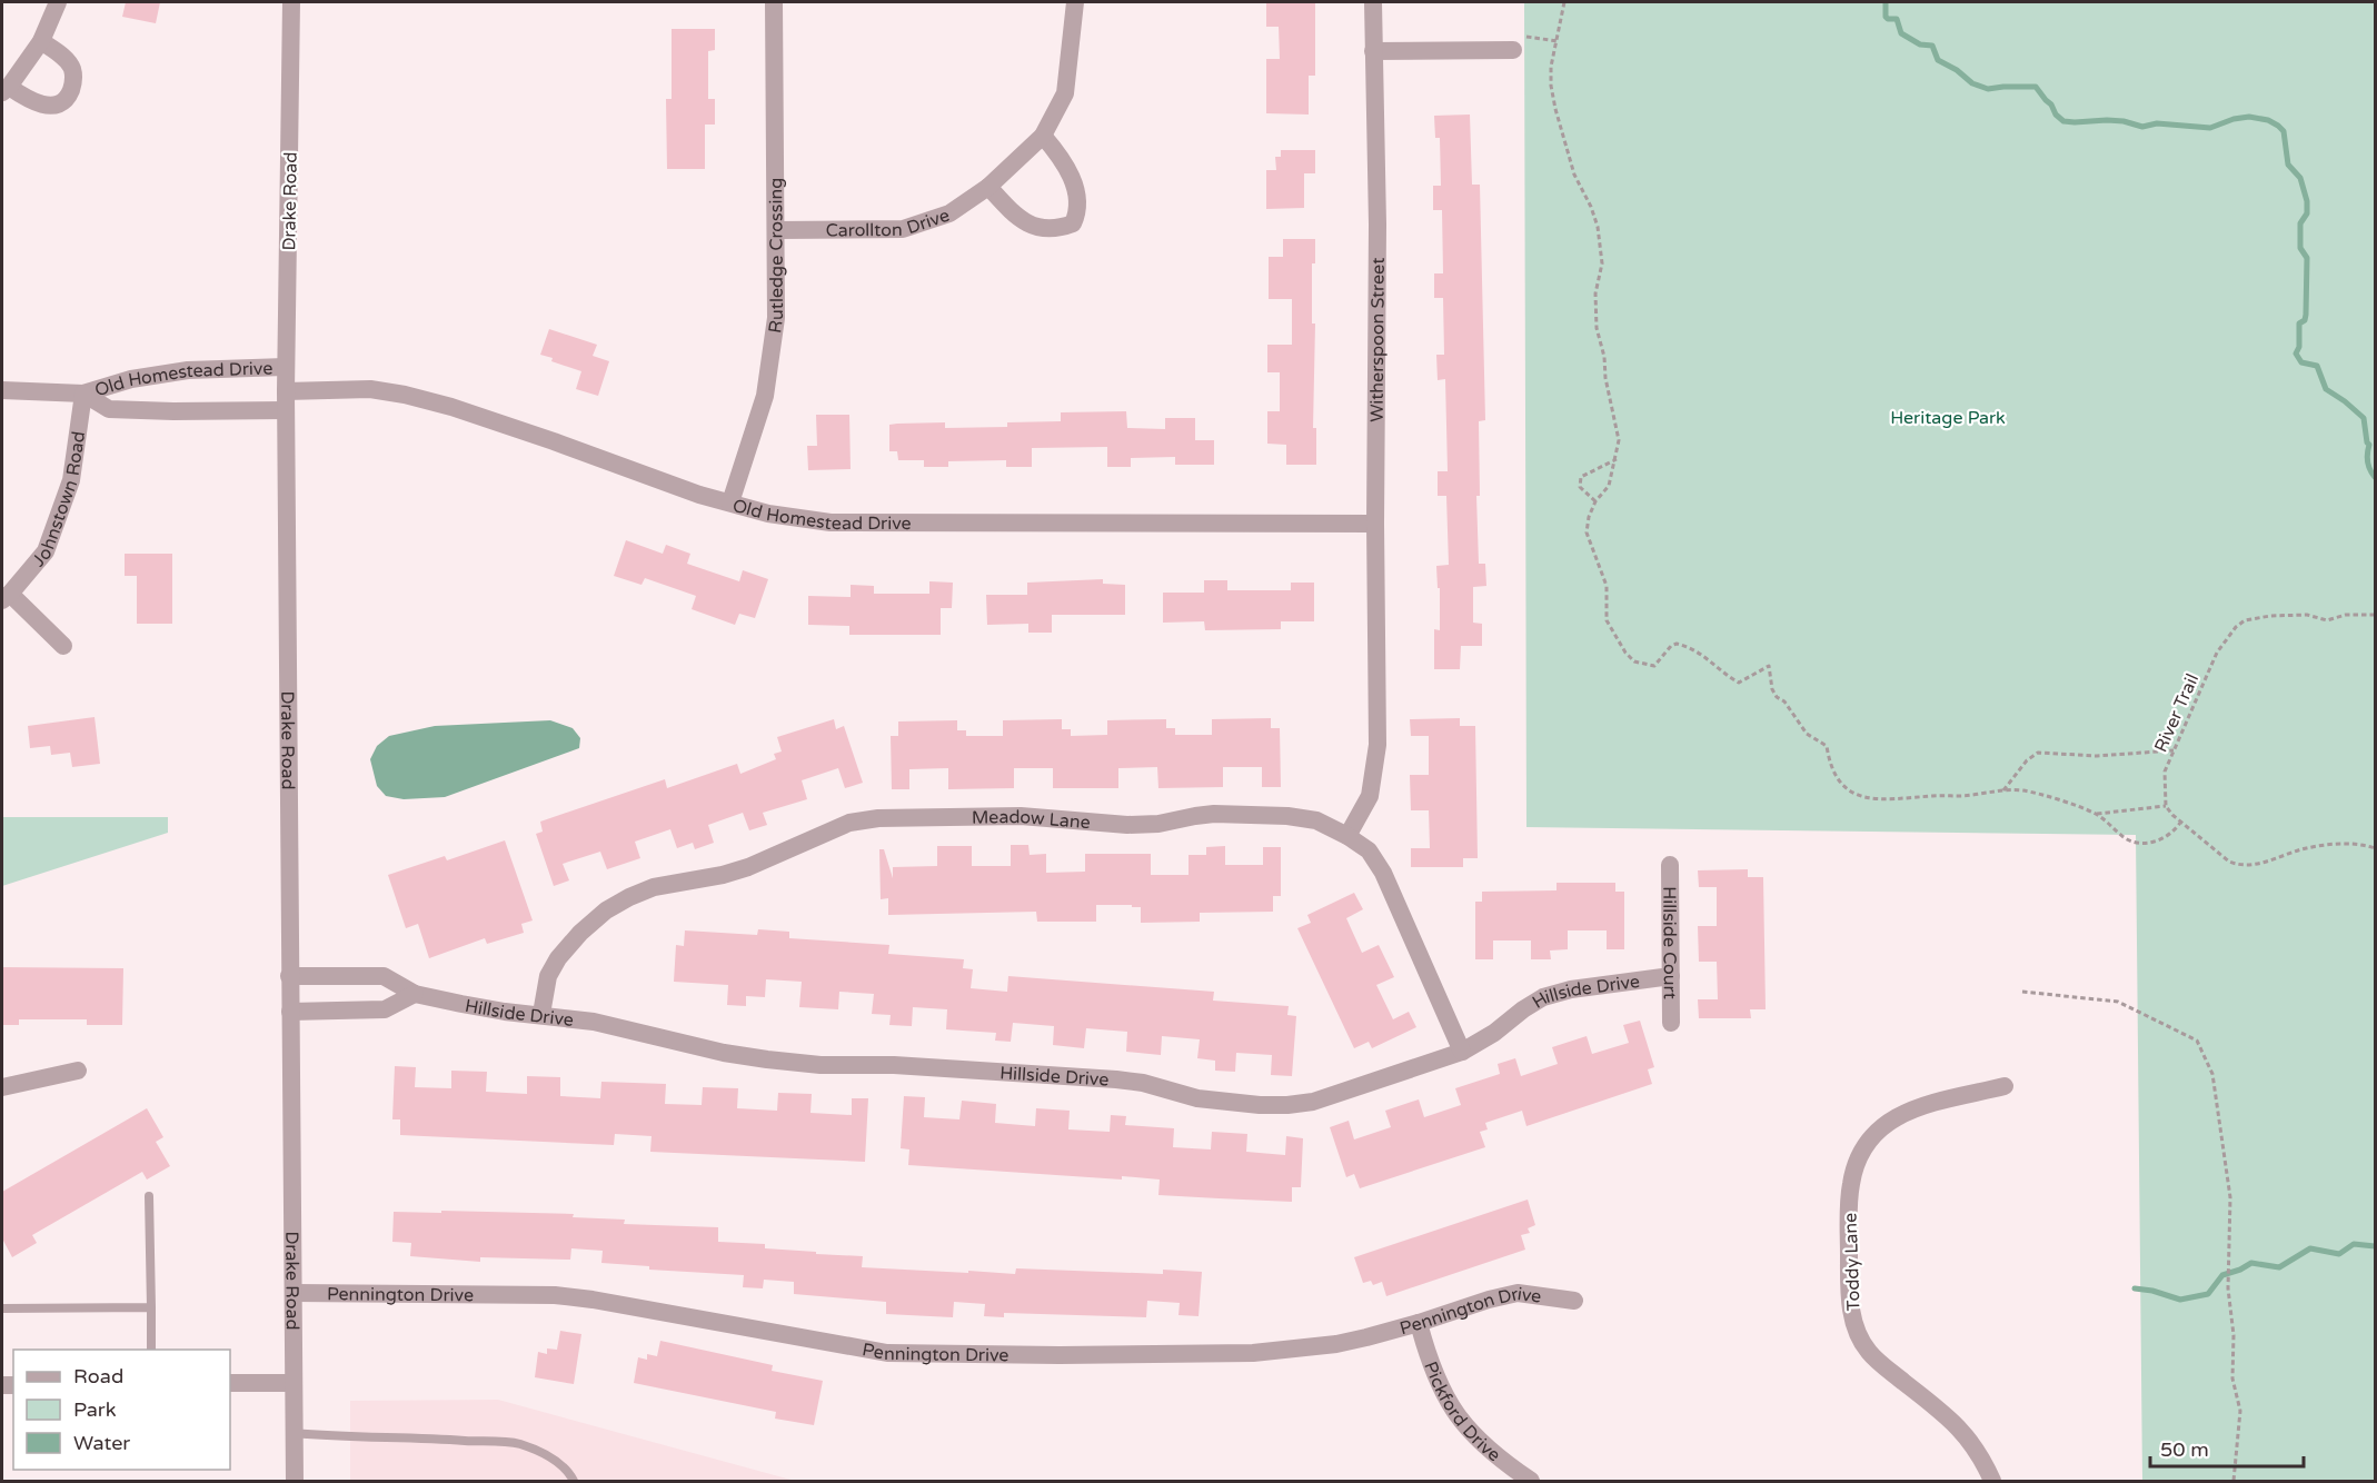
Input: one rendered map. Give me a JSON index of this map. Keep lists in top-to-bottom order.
{
  "streets": {
    "street": [
      "Drake Road",
      "Carollton Drive",
      "Rutledge Crossing",
      "Witherspoon Street",
      "Old Homestead Drive",
      "Johnstown Road",
      "Meadow Lane",
      "Hillside Court",
      "Hillside Drive",
      "Toddy Lane",
      "Pennington Drive",
      "Pickford Drive"
    ],
    "path": ["River Trail"]
  },
  "crossings": [
    ["Drake Road", "Old Homestead Drive"],
    ["Drake Road", "Hillside Drive"],
    ["Drake Road", "Pennington Drive"],
    ["Carollton Drive", "Rutledge Crossing"],
    ["Rutledge Crossing", "Old Homestead Drive"],
    ["Witherspoon Street", "Old Homestead Drive"],
    ["Witherspoon Street", "Meadow Lane"],
    ["Old Homestead Drive", "Johnstown Road"],
    ["Meadow Lane", "Hillside Drive"],
    ["Hillside Court", "Hillside Drive"],
    ["Pennington Drive", "Pickford Drive"]
  ],
  "parks": ["Heritage Park"],
  "legend": ["Road", "Park", "Water"],
  "scale_bar": "50 m"
}
